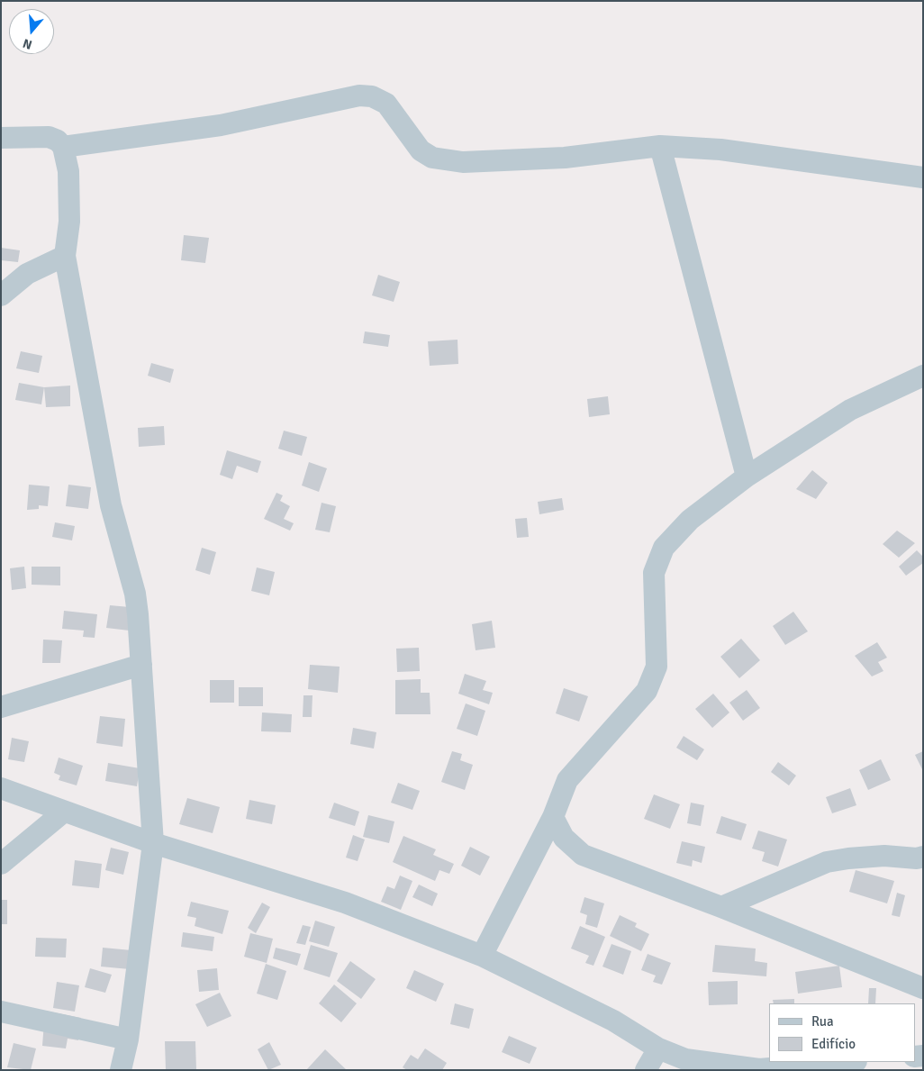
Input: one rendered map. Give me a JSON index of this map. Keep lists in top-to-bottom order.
{
  "legend": ["Rua", "Edifício"],
  "north": "bottom"
}
